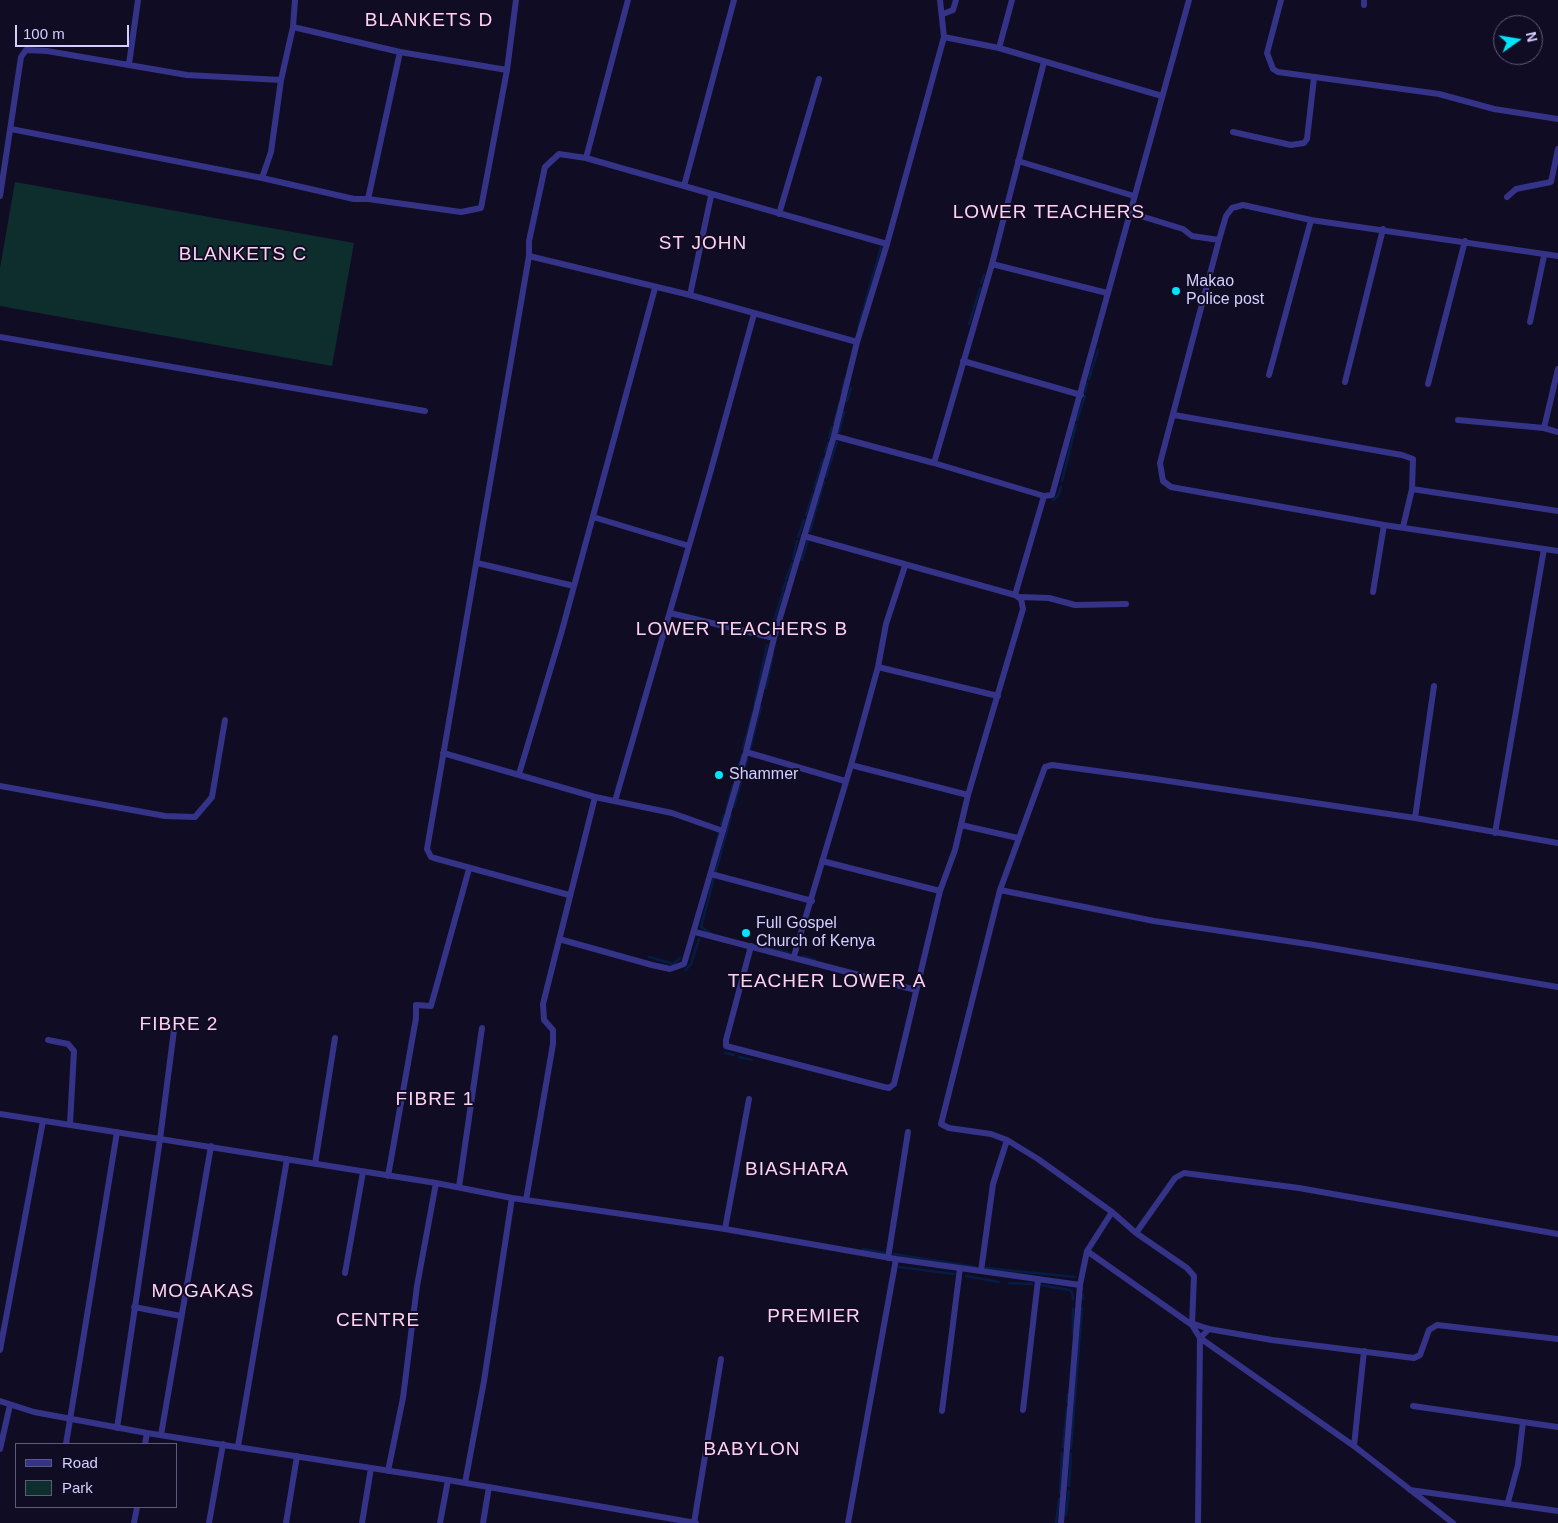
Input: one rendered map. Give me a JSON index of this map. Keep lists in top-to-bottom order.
{
  "districts": [
    "BLANKETS D",
    "LOWER TEACHERS",
    "ST JOHN",
    "BLANKETS C",
    "LOWER TEACHERS B",
    "TEACHER LOWER A",
    "FIBRE 2",
    "FIBRE 1",
    "BIASHARA",
    "MOGAKAS",
    "PREMIER",
    "CENTRE",
    "BABYLON"
  ],
  "places": ["Makao Police post", "Shammer", "Full Gospel Church of Kenya"],
  "legend": ["Road", "Park"],
  "scale_bar": "100 m",
  "north": "right"
}
